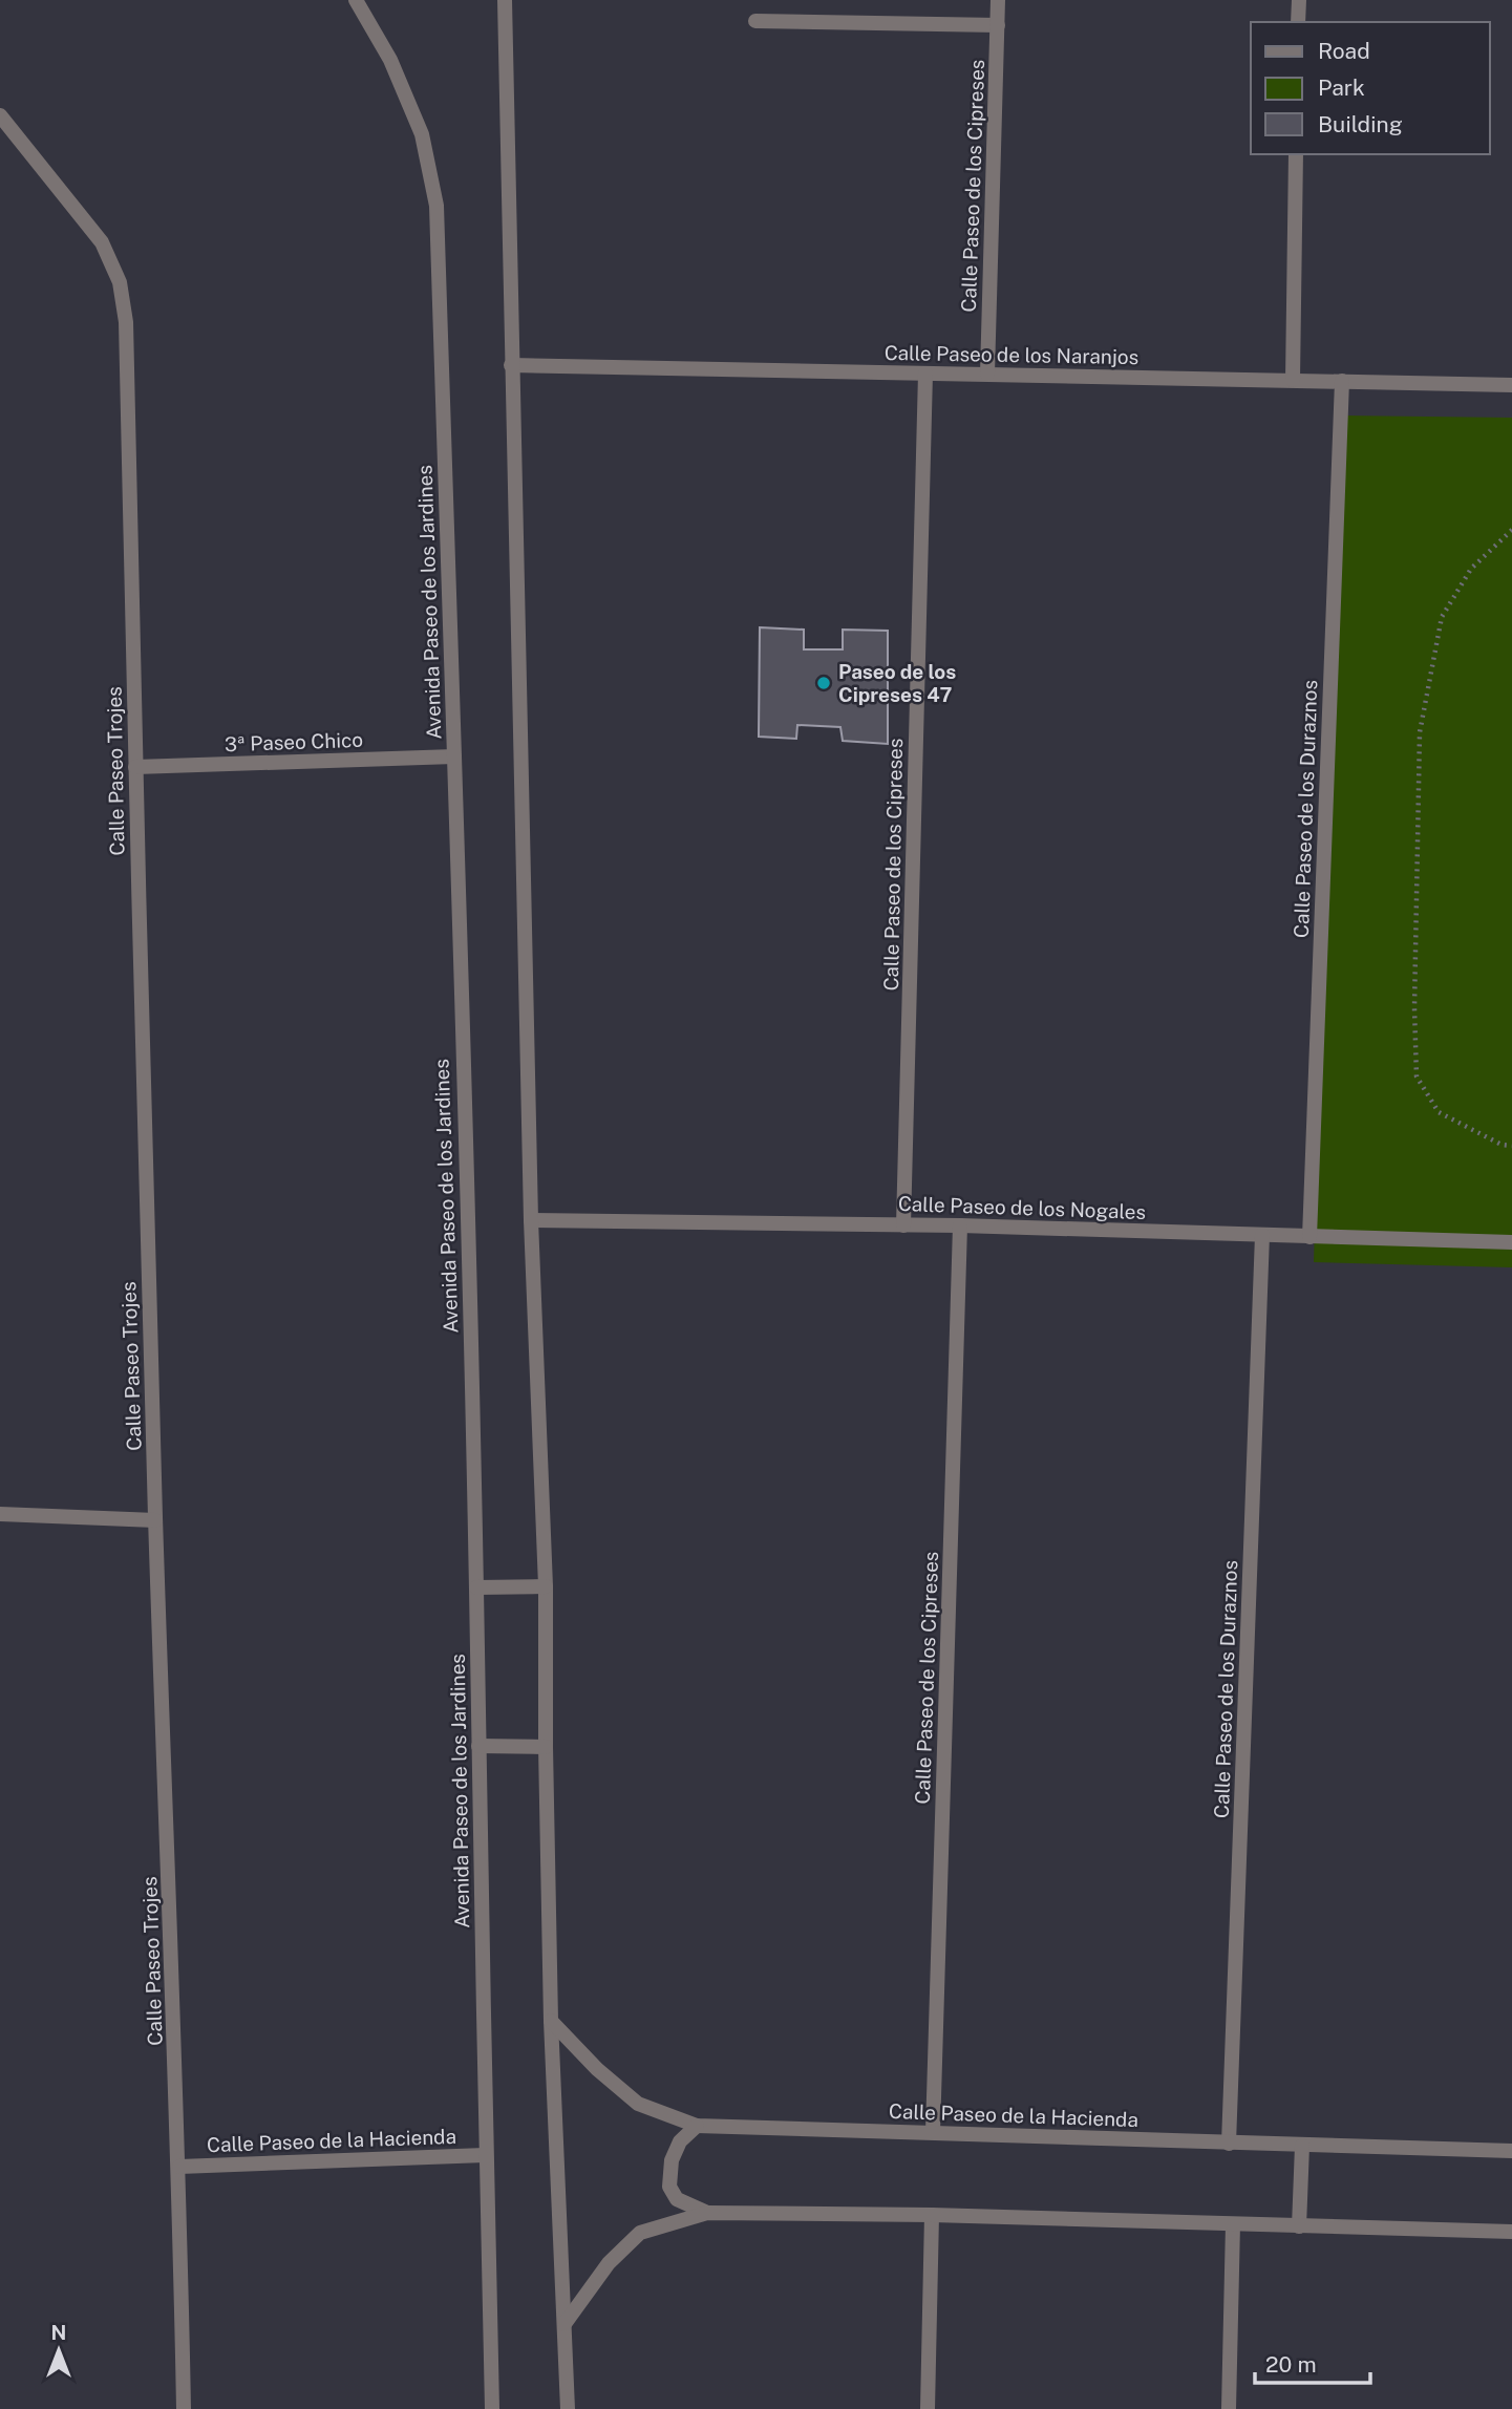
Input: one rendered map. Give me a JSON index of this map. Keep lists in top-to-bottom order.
{
  "streets": {
    "street": [
      "Calle Paseo de los Cipreses",
      "Calle Paseo de los Naranjos",
      "Avenida Paseo de los Jardines",
      "3ª Paseo Chico",
      "Calle Paseo Trojes",
      "Calle Paseo de los Duraznos",
      "Calle Paseo de los Nogales",
      "Calle Paseo de la Hacienda"
    ]
  },
  "crossings": [
    ["Calle Paseo de los Cipreses", "Calle Paseo de los Naranjos"],
    ["Calle Paseo de los Cipreses", "Calle Paseo de los Nogales"],
    ["Calle Paseo de los Cipreses", "Calle Paseo de la Hacienda"],
    ["Calle Paseo de los Naranjos", "Calle Paseo de los Duraznos"],
    ["Avenida Paseo de los Jardines", "3ª Paseo Chico"],
    ["Avenida Paseo de los Jardines", "Calle Paseo de la Hacienda"],
    ["3ª Paseo Chico", "Calle Paseo Trojes"],
    ["Calle Paseo Trojes", "Calle Paseo de la Hacienda"],
    ["Calle Paseo de los Duraznos", "Calle Paseo de los Nogales"],
    ["Calle Paseo de los Duraznos", "Calle Paseo de la Hacienda"]
  ],
  "places": ["Paseo de los Cipreses 47"],
  "legend": ["Road", "Park", "Building"],
  "scale_bar": "20 m",
  "north": "top"
}
